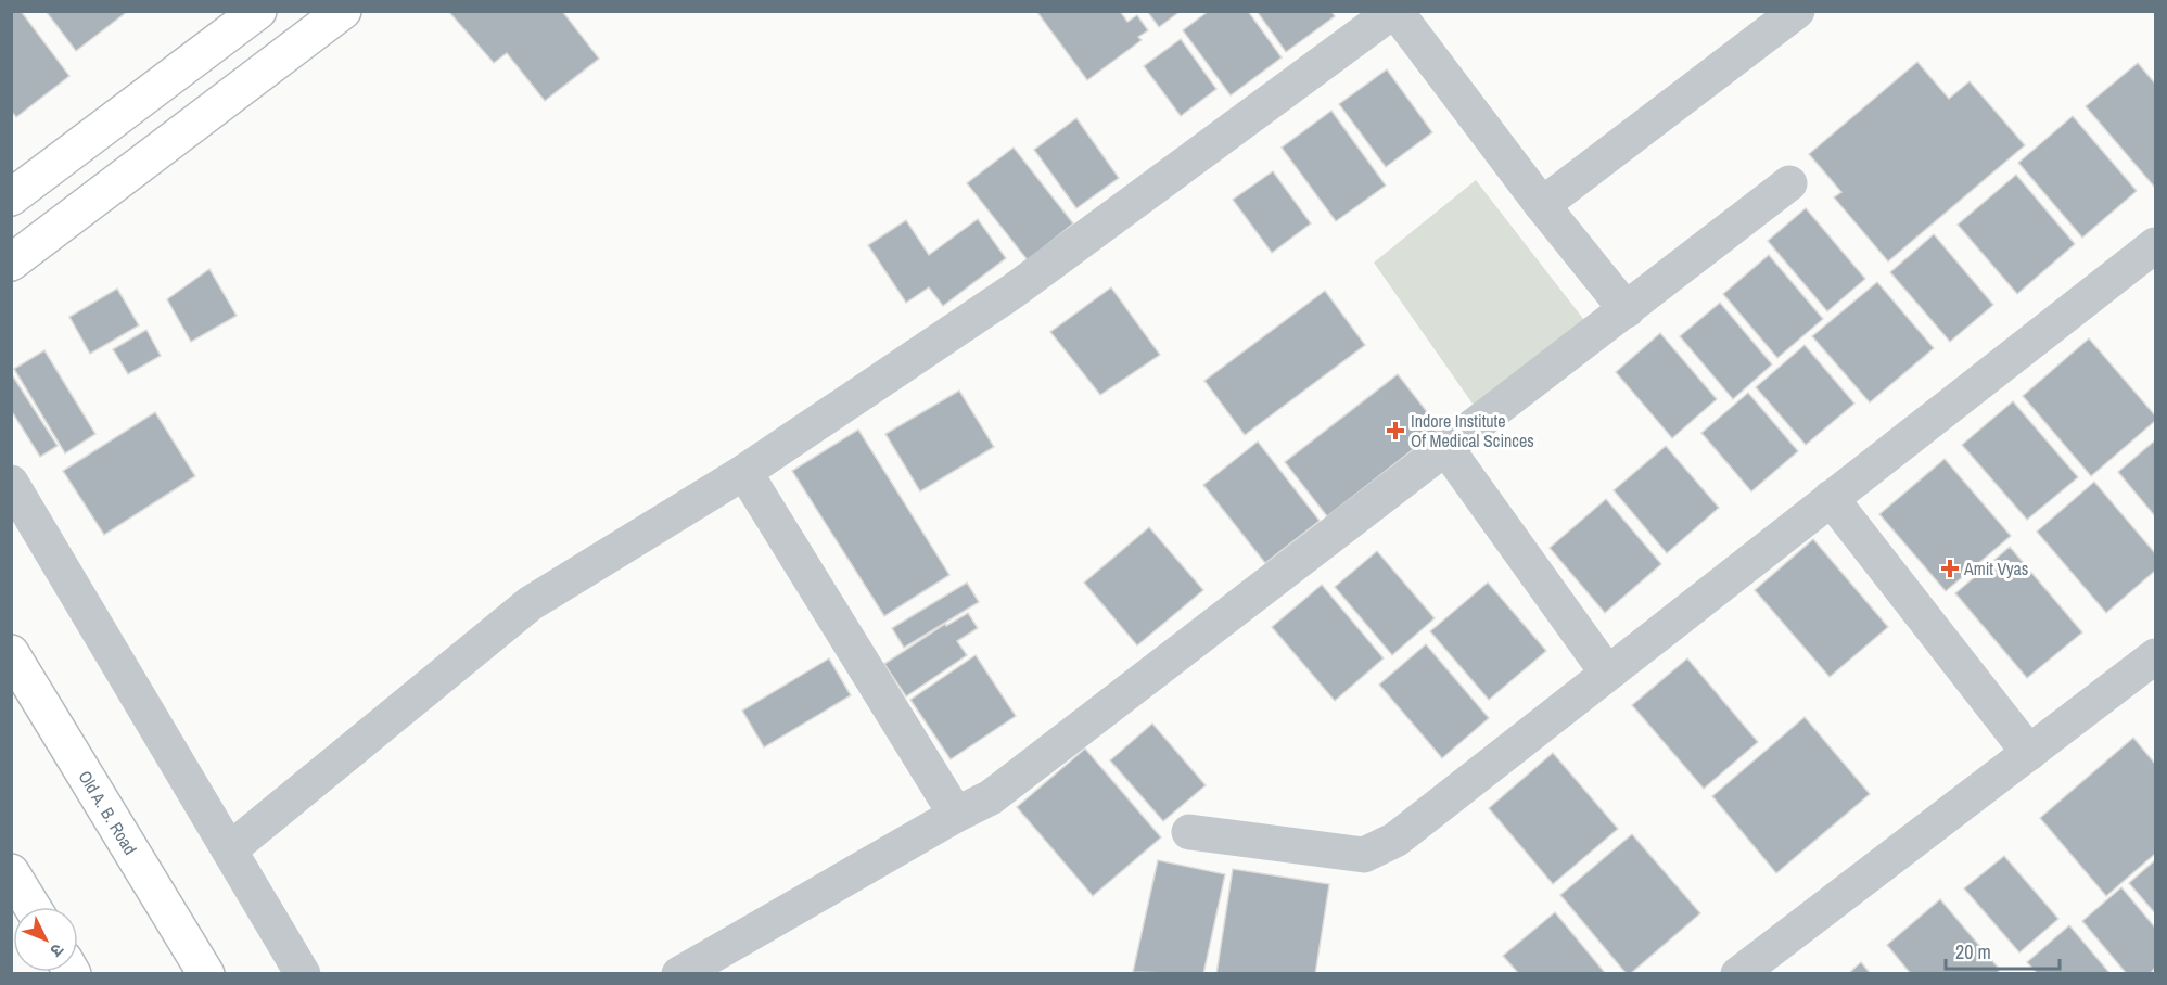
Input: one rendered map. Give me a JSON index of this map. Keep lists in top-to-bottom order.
{
  "streets": {
    "main road": ["Old A. B. Road"]
  },
  "places": {
    "health": ["Indore Institute Of Medical Scinces", "Amit Vyas"]
  },
  "scale_bar": "20 m",
  "north": "bottom right"
}
